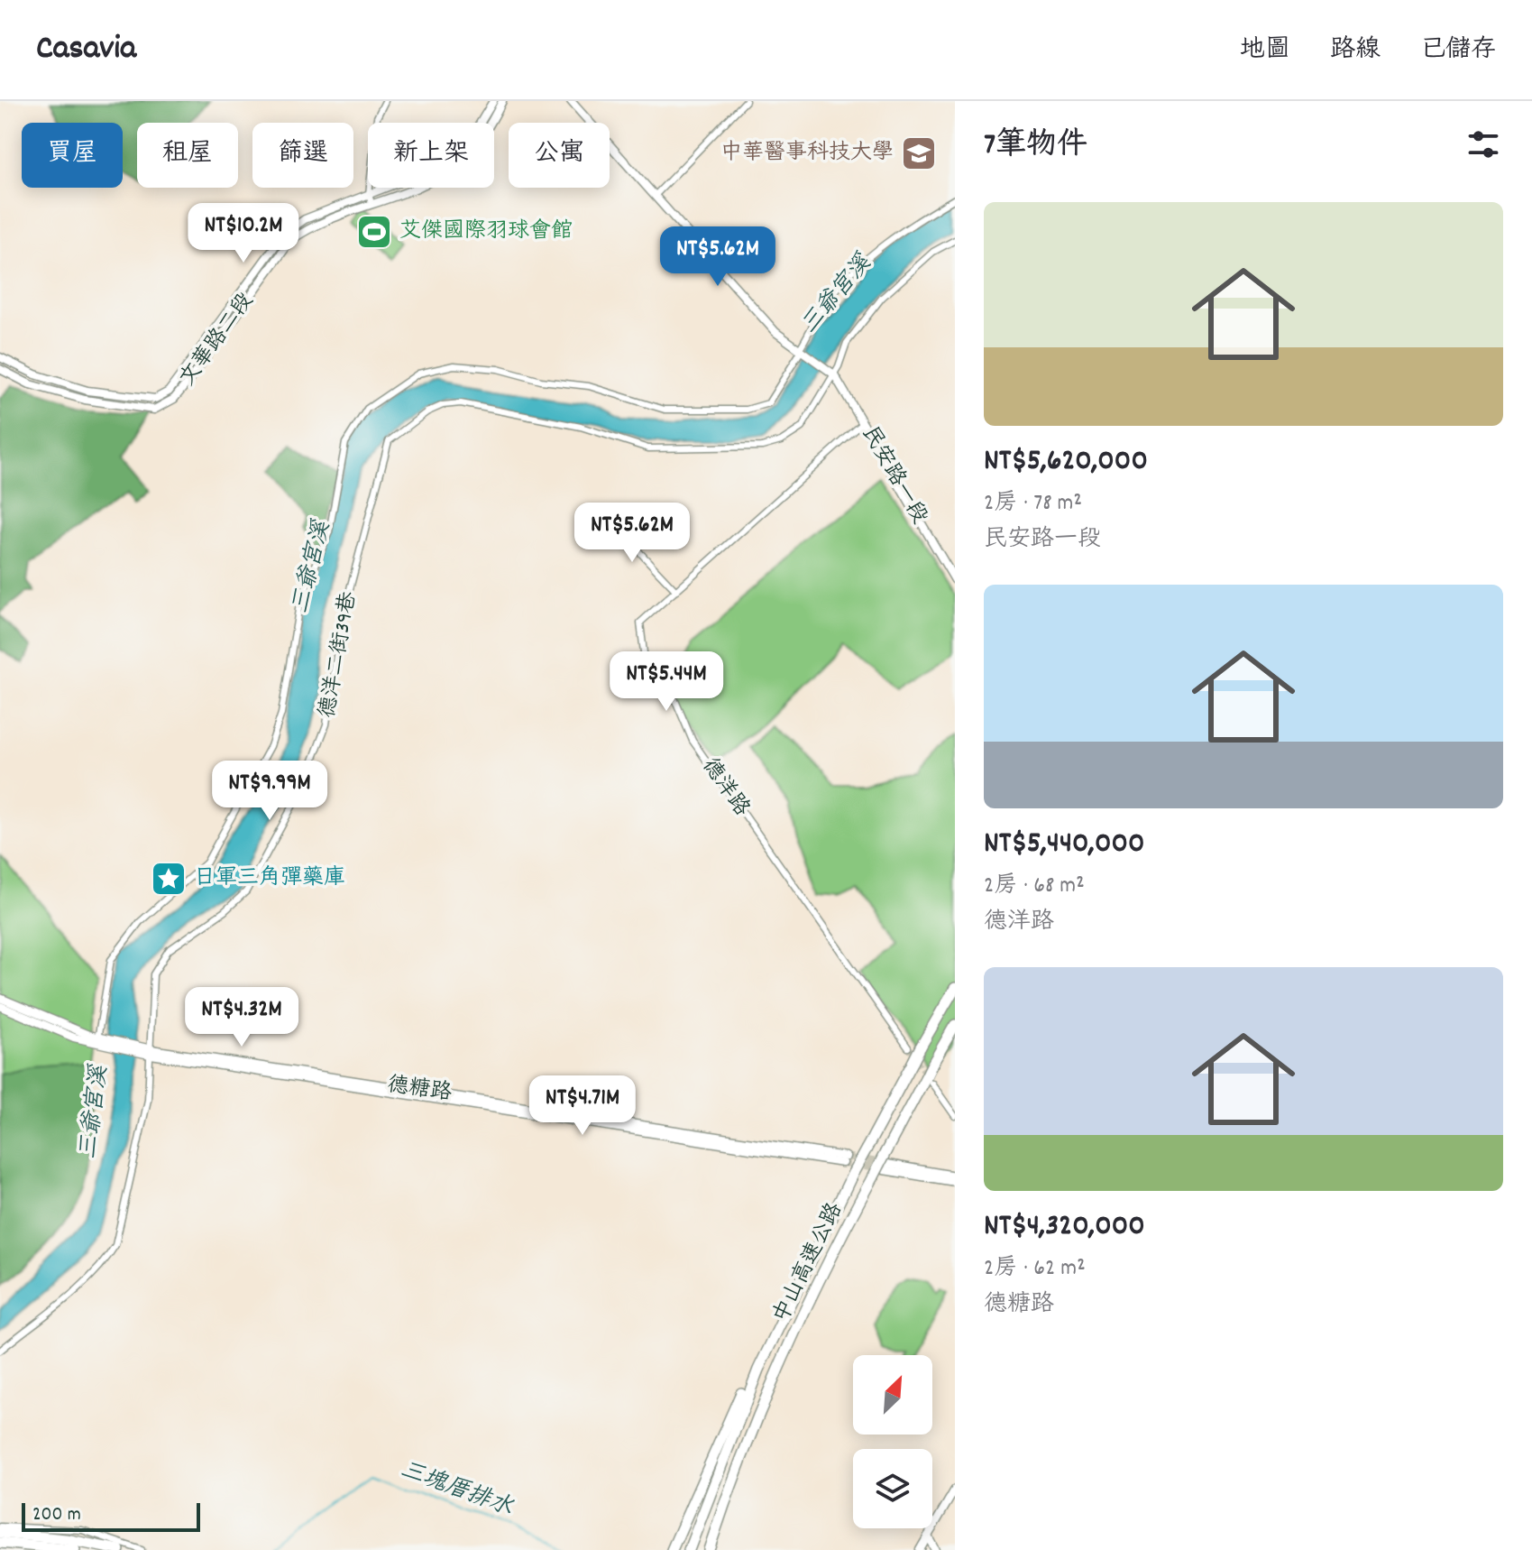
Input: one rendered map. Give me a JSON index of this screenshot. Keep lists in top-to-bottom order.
{
  "streets": {
    "highway": ["中山高速公路"],
    "street": [
      "文華路二段",
      "民安路一段",
      "德洋二街39巷",
      "德洋路",
      "德糖路"
    ]
  },
  "crossings": [
    ["民安路一段", "德洋二街39巷"],
    ["民安路一段", "德洋路"],
    ["德洋二街39巷", "德糖路"]
  ],
  "water": ["三爺宮溪", "三塊厝排水"],
  "places": {
    "school or university": ["中華醫事科技大學"],
    "sports": ["艾傑國際羽球會館"],
    "place": ["日軍三角彈藥庫"]
  },
  "scale_bar": "200 m",
  "north": "top right",
  "page": {
    "header": "Casavia",
    "nav": ["地圖", "路線", "已儲存"],
    "heading": "7筆物件",
    "chip": [
      "買屋",
      "租屋",
      "篩選",
      "新上架",
      "公寓"
    ],
    "list": [
      {
        "name": "NT$5,620,000",
        "note": "2房 · 78 m² · 民安路一段"
      },
      {
        "name": "NT$5,440,000",
        "note": "2房 · 68 m² · 德洋路"
      },
      {
        "name": "NT$4,320,000",
        "note": "2房 · 62 m² · 德糖路"
      }
    ],
    "price": [
      "NT$10.2M",
      "NT$5.62M",
      "NT$5.62M",
      "NT$5.44M",
      "NT$9.99M",
      "NT$4.32M",
      "NT$4.71M"
    ],
    "scale": "200 m"
  }
}
